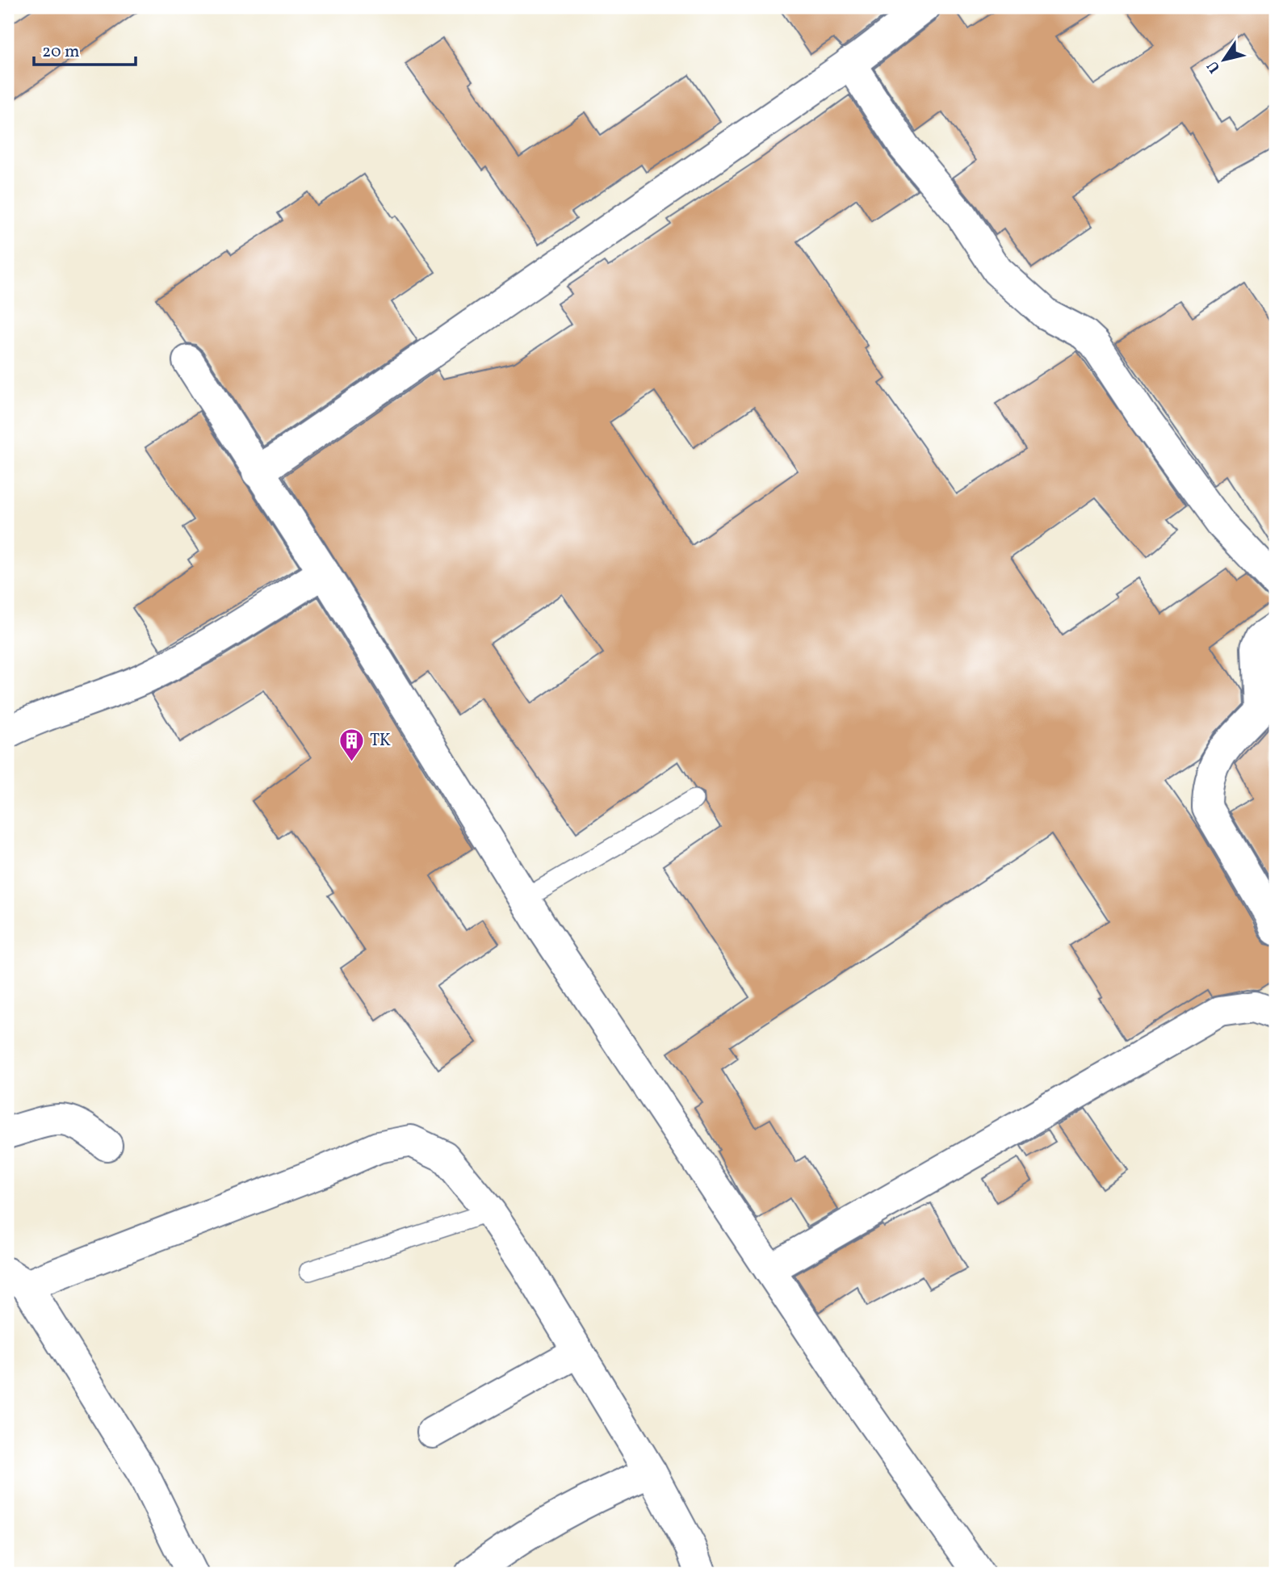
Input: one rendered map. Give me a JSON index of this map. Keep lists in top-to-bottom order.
{
  "places": {
    "building": ["TK"]
  },
  "scale_bar": "20 m",
  "north": "bottom left"
}
